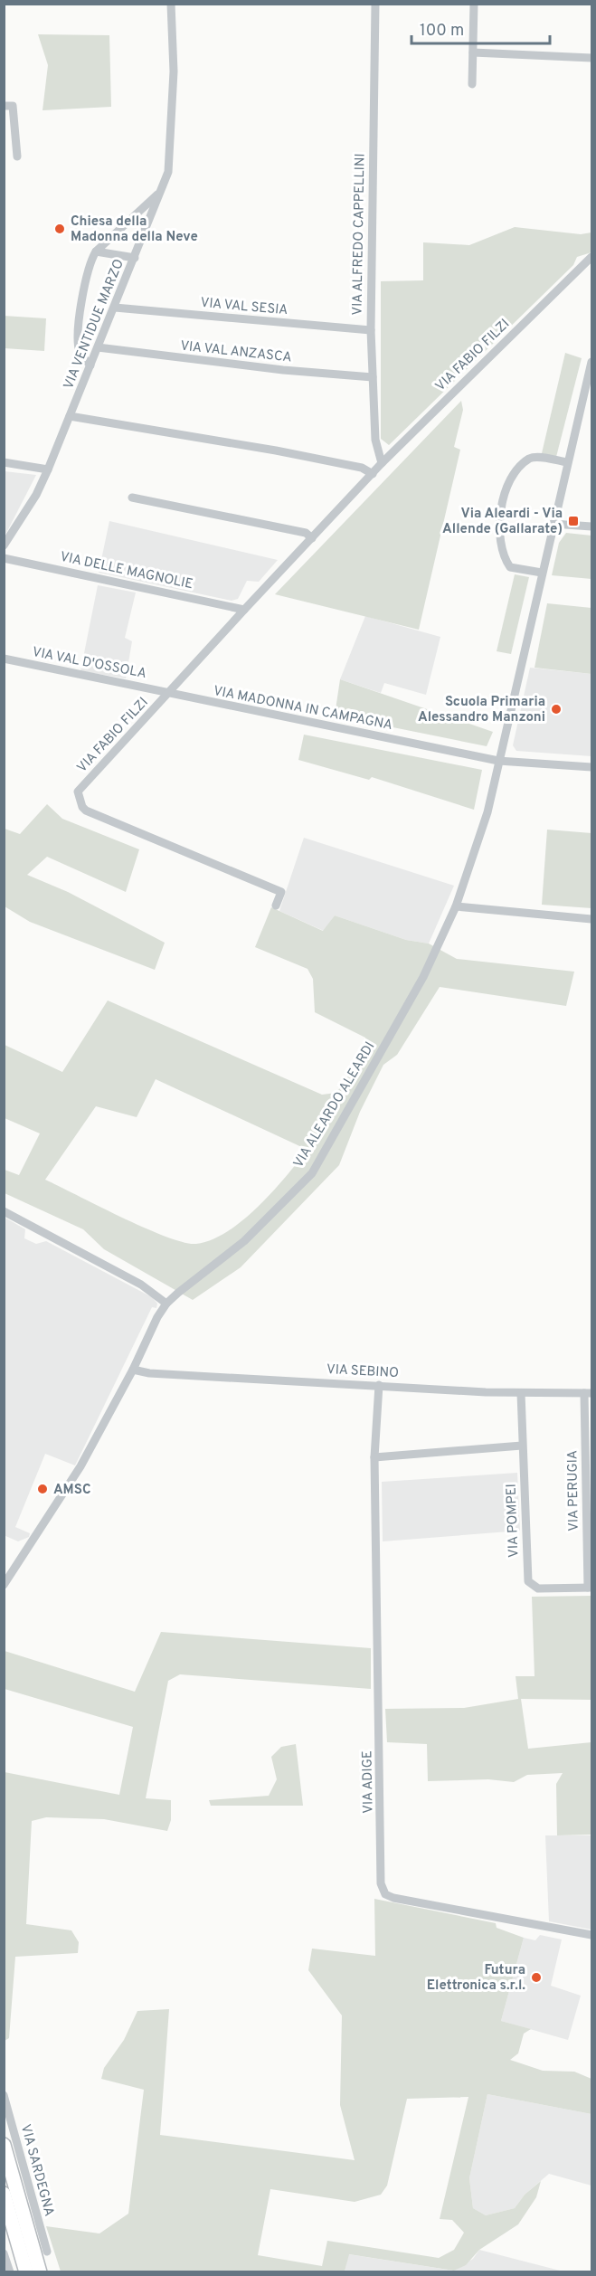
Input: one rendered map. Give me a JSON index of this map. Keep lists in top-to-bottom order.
{
  "streets": {
    "street": [
      "VIA ALFREDO CAPPELLINI",
      "VIA VAL SESIA",
      "VIA VENTIDUE MARZO",
      "VIA VAL ANZASCA",
      "VIA FABIO FILZI",
      "VIA DELLE MAGNOLIE",
      "VIA VAL D'OSSOLA",
      "VIA MADONNA IN CAMPAGNA",
      "VIA ALEARDO ALEARDI",
      "VIA SEBINO",
      "VIA PERUGIA",
      "VIA POMPEI",
      "VIA ADIGE",
      "VIA SARDEGNA"
    ]
  },
  "crossings": [
    ["VIA ALFREDO CAPPELLINI", "VIA VAL SESIA"],
    ["VIA ALFREDO CAPPELLINI", "VIA VAL ANZASCA"],
    ["VIA ALFREDO CAPPELLINI", "VIA FABIO FILZI"],
    ["VIA VAL SESIA", "VIA VENTIDUE MARZO"],
    ["VIA VENTIDUE MARZO", "VIA VAL ANZASCA"],
    ["VIA FABIO FILZI", "VIA DELLE MAGNOLIE"],
    ["VIA FABIO FILZI", "VIA VAL D'OSSOLA"],
    ["VIA FABIO FILZI", "VIA MADONNA IN CAMPAGNA"],
    ["VIA VAL D'OSSOLA", "VIA MADONNA IN CAMPAGNA"],
    ["VIA MADONNA IN CAMPAGNA", "VIA ALEARDO ALEARDI"],
    ["VIA ALEARDO ALEARDI", "VIA SEBINO"],
    ["VIA SEBINO", "VIA PERUGIA"],
    ["VIA SEBINO", "VIA POMPEI"],
    ["VIA SEBINO", "VIA ADIGE"],
    ["VIA PERUGIA", "VIA POMPEI"]
  ],
  "places": {
    "other": [
      "Chiesa della Madonna della Neve",
      "Scuola Primaria Alessandro Manzoni",
      "AMSC",
      "Futura Elettronica s.r.l."
    ],
    "transit": ["Via Aleardi - Via Allende (Gallarate)"]
  },
  "scale_bar": "100 m"
}
